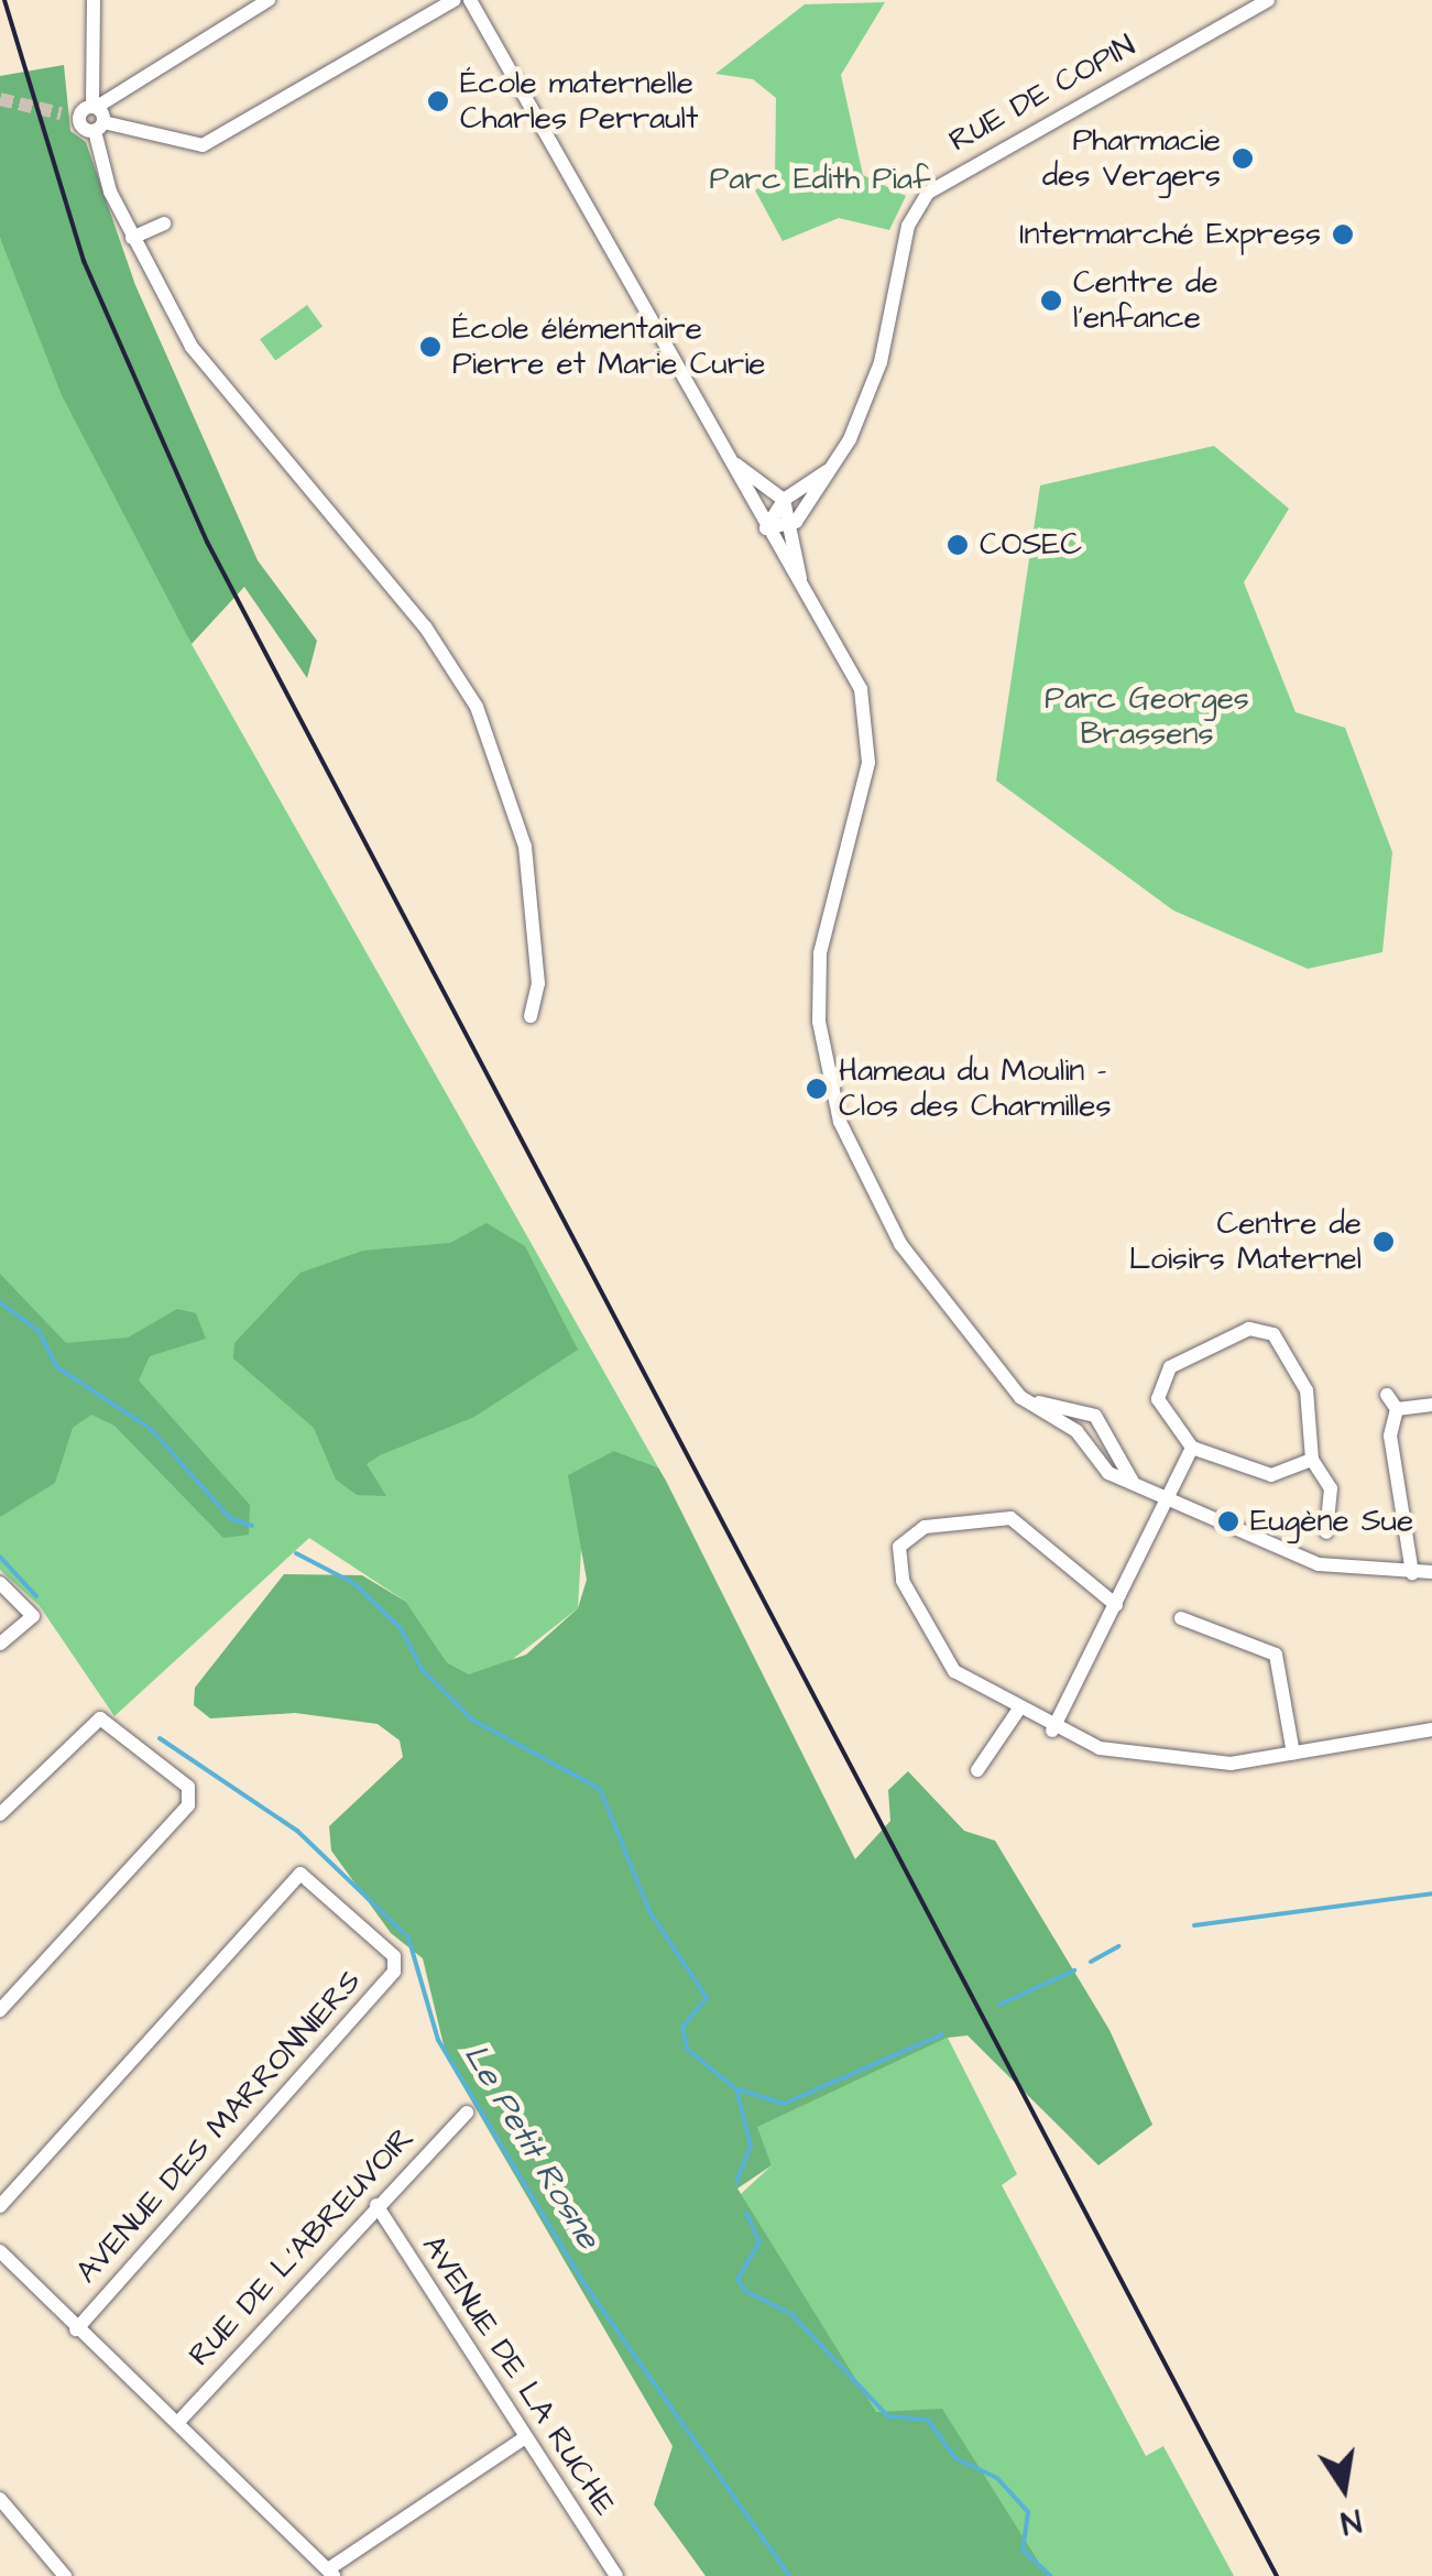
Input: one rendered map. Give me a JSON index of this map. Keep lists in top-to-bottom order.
{
  "streets": {
    "street": [
      "RUE DE COPIN",
      "AVENUE DES MARRONNIERS",
      "RUE DE L'ABREUVOIR",
      "AVENUE DE LA RUCHE"
    ]
  },
  "crossings": [
    ["RUE DE L'ABREUVOIR", "AVENUE DE LA RUCHE"]
  ],
  "water": ["Le Petit Rosne"],
  "parks": ["Parc Edith Piaf", "Parc Georges Brassens"],
  "places": [
    "École maternelle Charles Perrault",
    "Pharmacie des Vergers",
    "Intermarché Express",
    "Centre de l'enfance",
    "École élémentaire Pierre et Marie Curie",
    "COSEC",
    "Hameau du Moulin - Clos des Charmilles",
    "Centre de Loisirs Maternel",
    "Eugène Sue"
  ],
  "north": "bottom"
}
